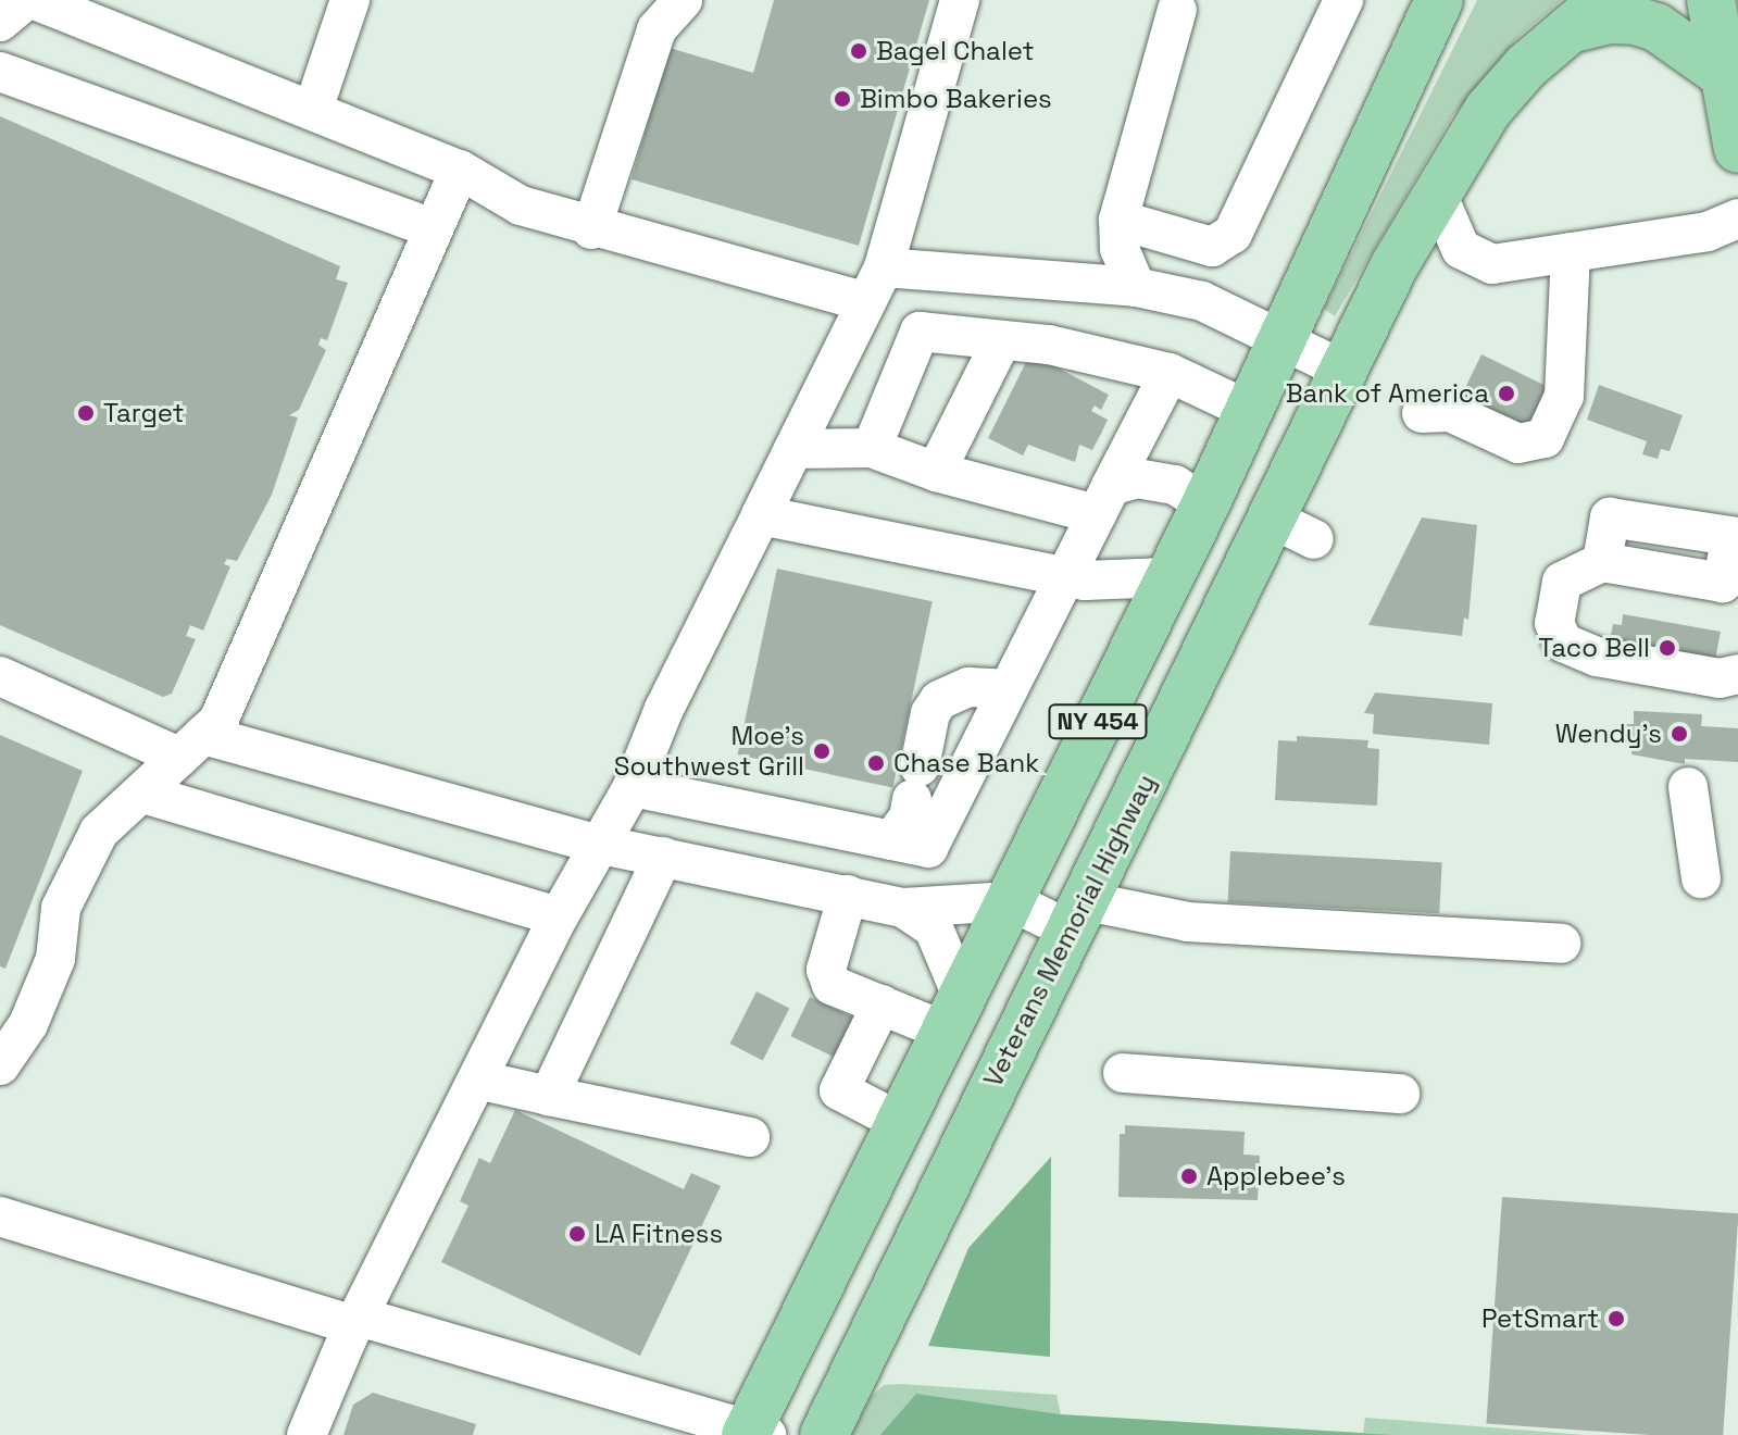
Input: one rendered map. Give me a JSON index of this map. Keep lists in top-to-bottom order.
{
  "streets": {
    "main road": ["NY 454", "Veterans Memorial Highway"]
  },
  "places": [
    "Bagel Chalet",
    "Bimbo Bakeries",
    "Bank of America",
    "Target",
    "Taco Bell",
    "Wendy's",
    "Moe's Southwest Grill",
    "Chase Bank",
    "Applebee's",
    "LA Fitness",
    "PetSmart"
  ]
}
